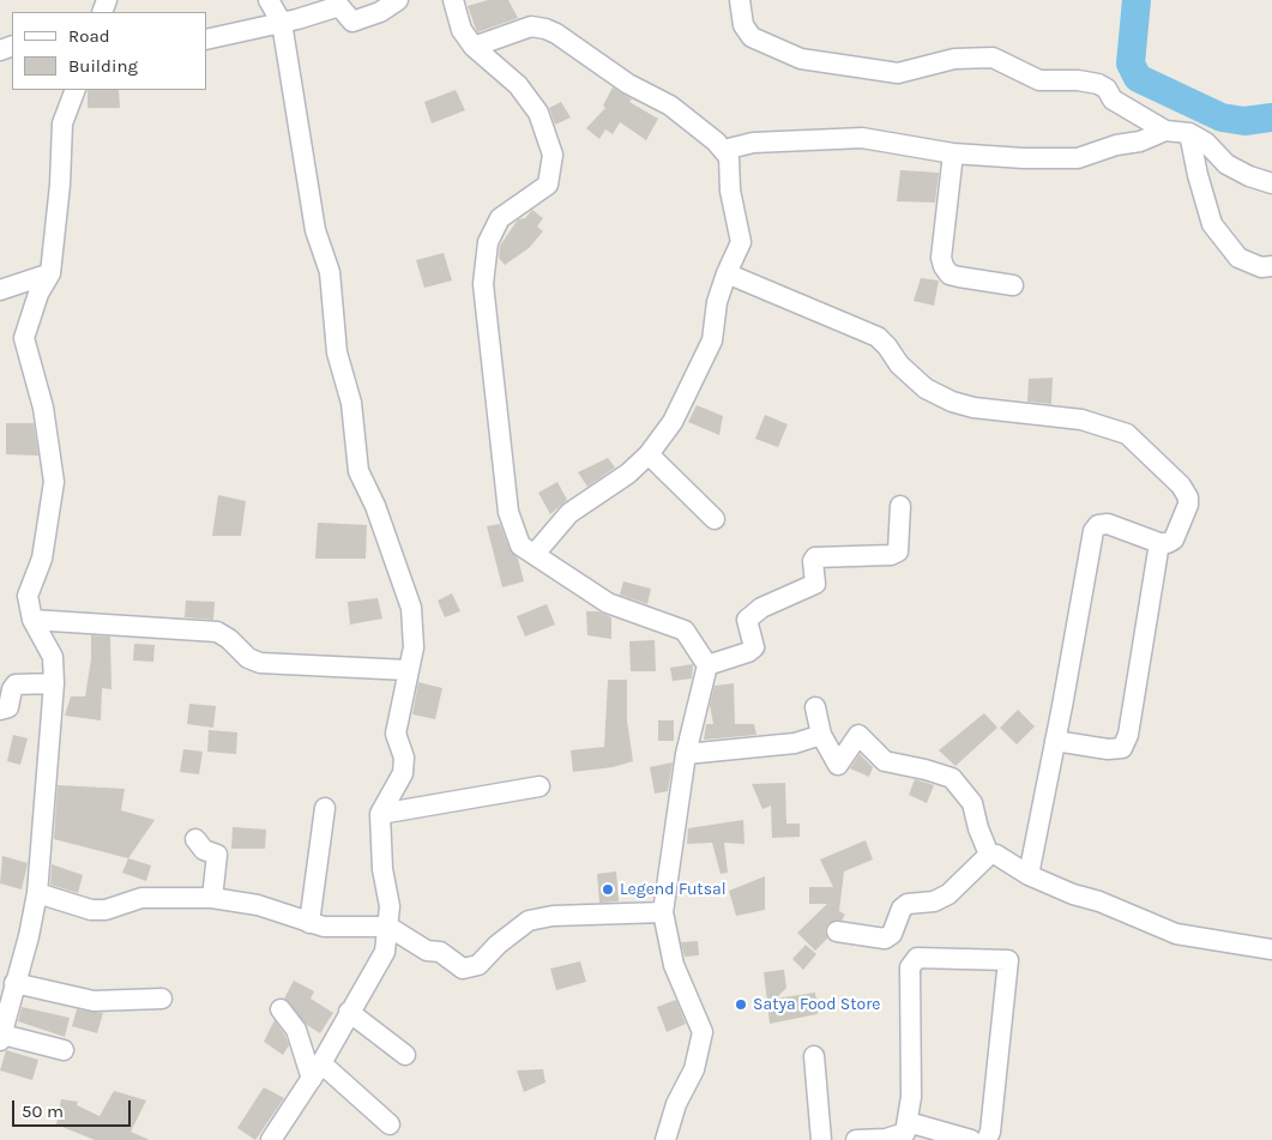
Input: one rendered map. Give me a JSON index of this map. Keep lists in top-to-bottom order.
{
  "places": ["Legend Futsal", "Satya Food Store"],
  "legend": ["Road", "Building"],
  "scale_bar": "50 m"
}
